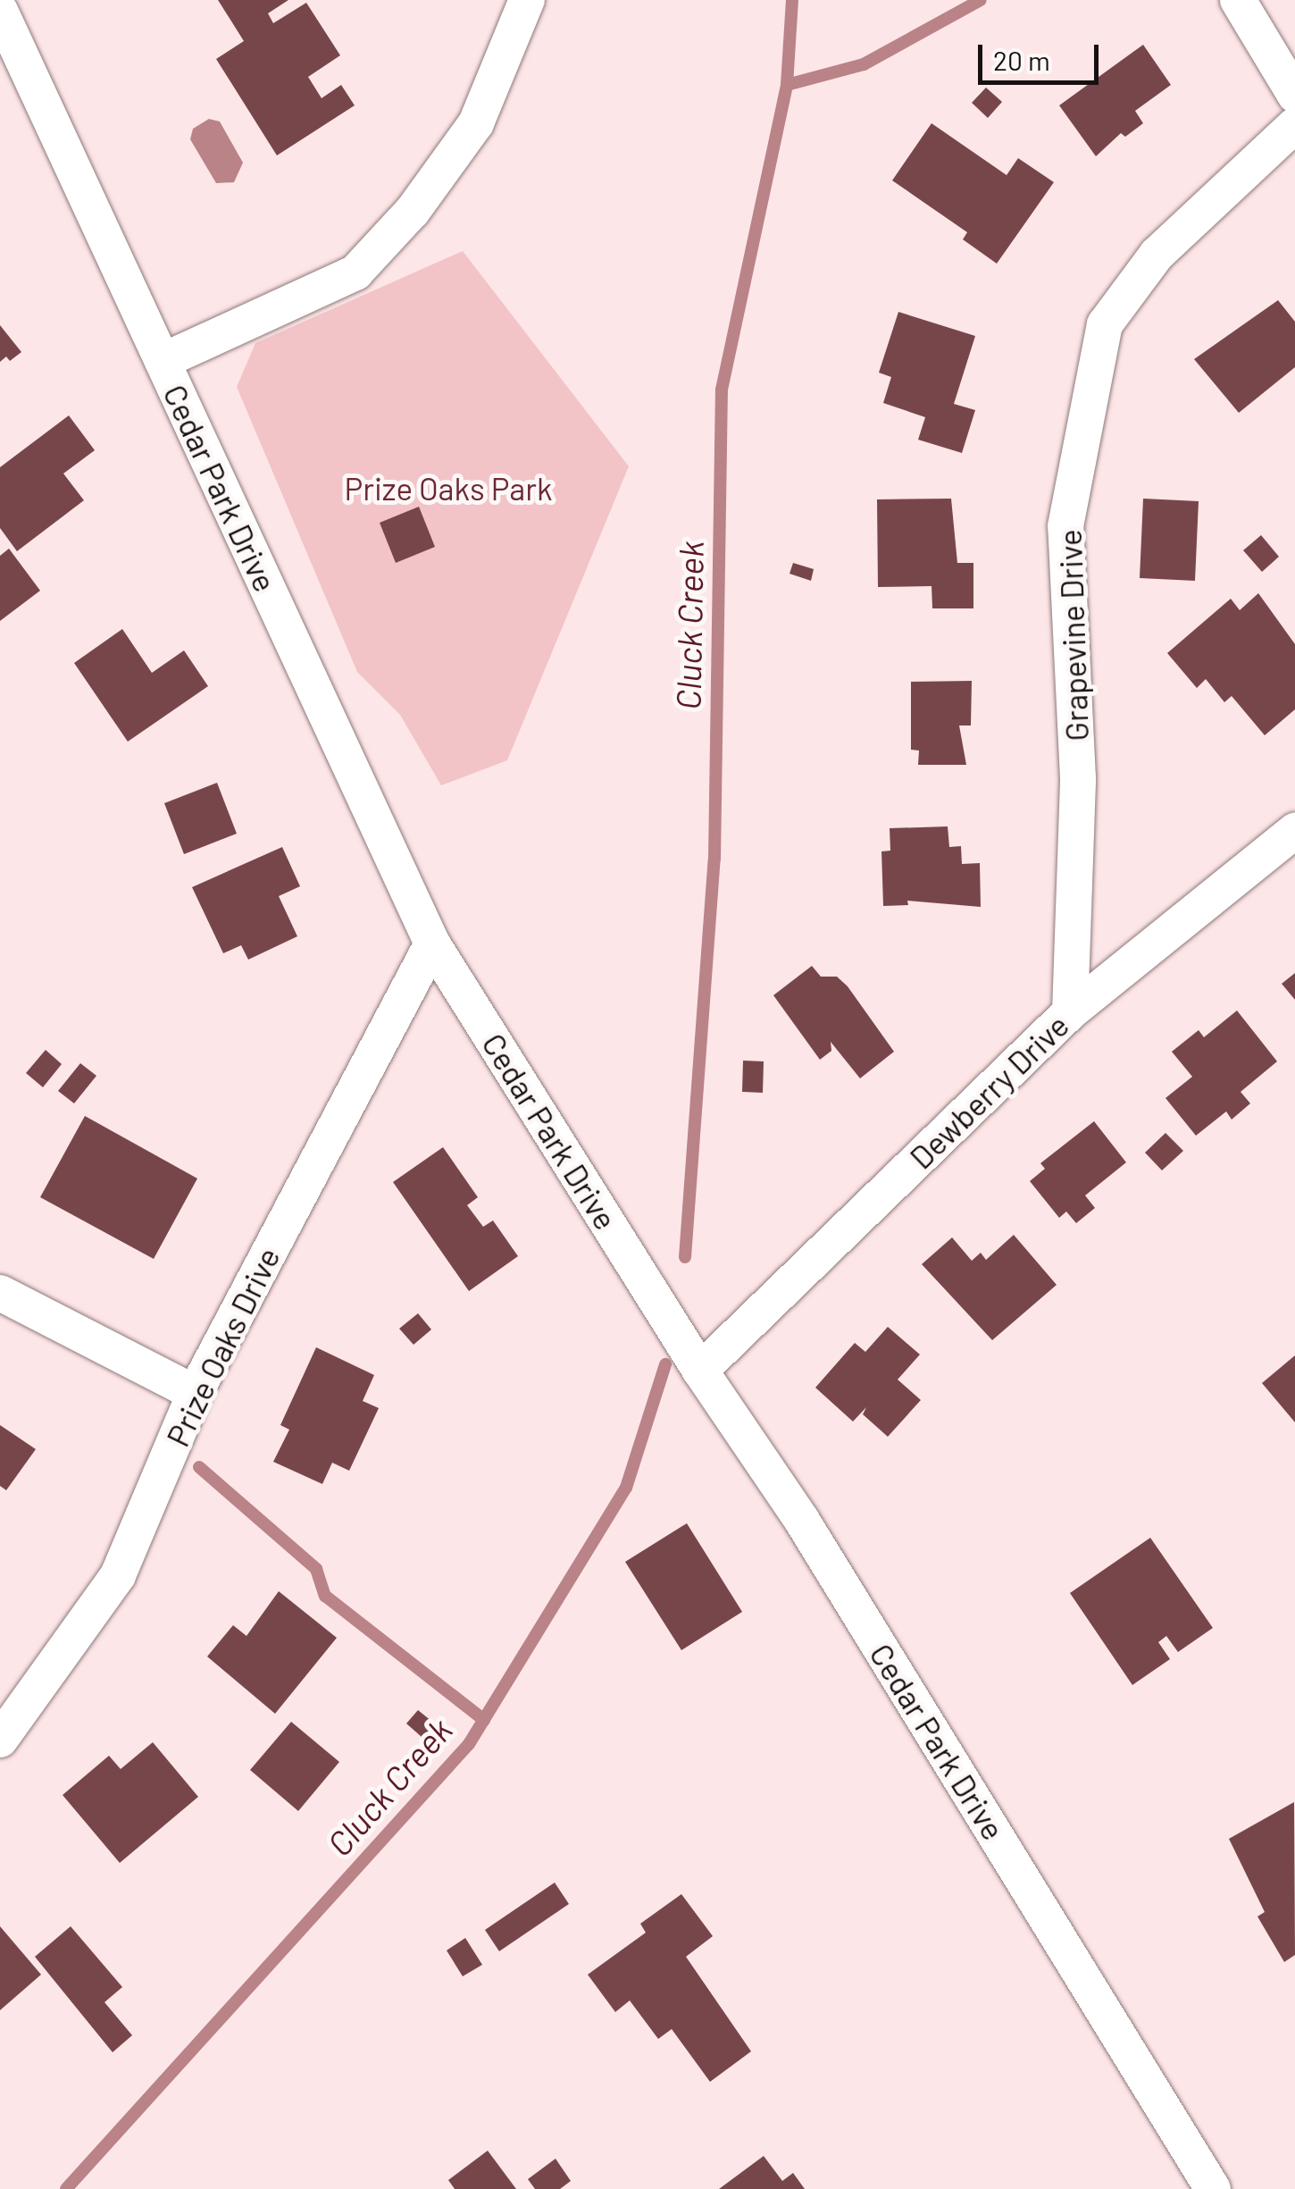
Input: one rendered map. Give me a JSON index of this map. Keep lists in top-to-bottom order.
{
  "streets": {
    "street": [
      "Cedar Park Drive",
      "Grapevine Drive",
      "Dewberry Drive",
      "Prize Oaks Drive"
    ]
  },
  "crossings": [
    ["Cedar Park Drive", "Dewberry Drive"],
    ["Cedar Park Drive", "Prize Oaks Drive"],
    ["Grapevine Drive", "Dewberry Drive"]
  ],
  "water": ["Cluck Creek"],
  "parks": ["Prize Oaks Park"],
  "scale_bar": "20 m"
}
